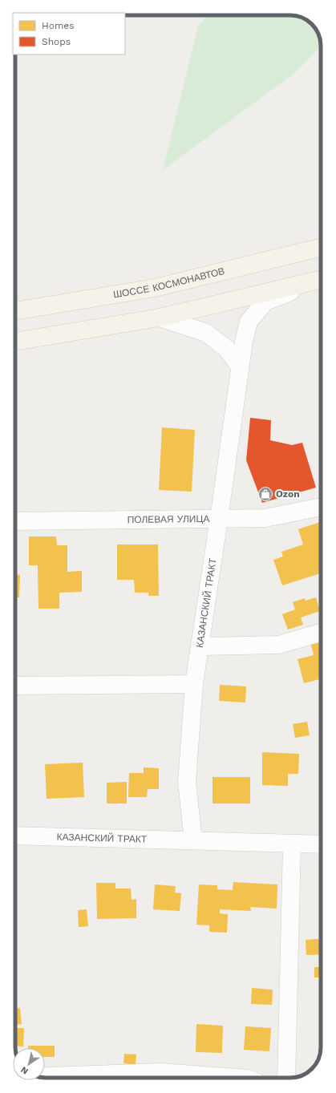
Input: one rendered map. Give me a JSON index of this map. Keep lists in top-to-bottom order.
{
  "streets": {
    "main road": ["ШОССЕ КОСМОНАВТОВ"],
    "street": ["ПОЛЕВАЯ УЛИЦА", "КАЗАНСКИЙ ТРАКТ"]
  },
  "crossings": [
    ["ПОЛЕВАЯ УЛИЦА", "КАЗАНСКИЙ ТРАКТ"]
  ],
  "places": {
    "shop": ["Ozon"]
  },
  "legend": ["Homes", "Shops"],
  "north": "bottom left"
}
